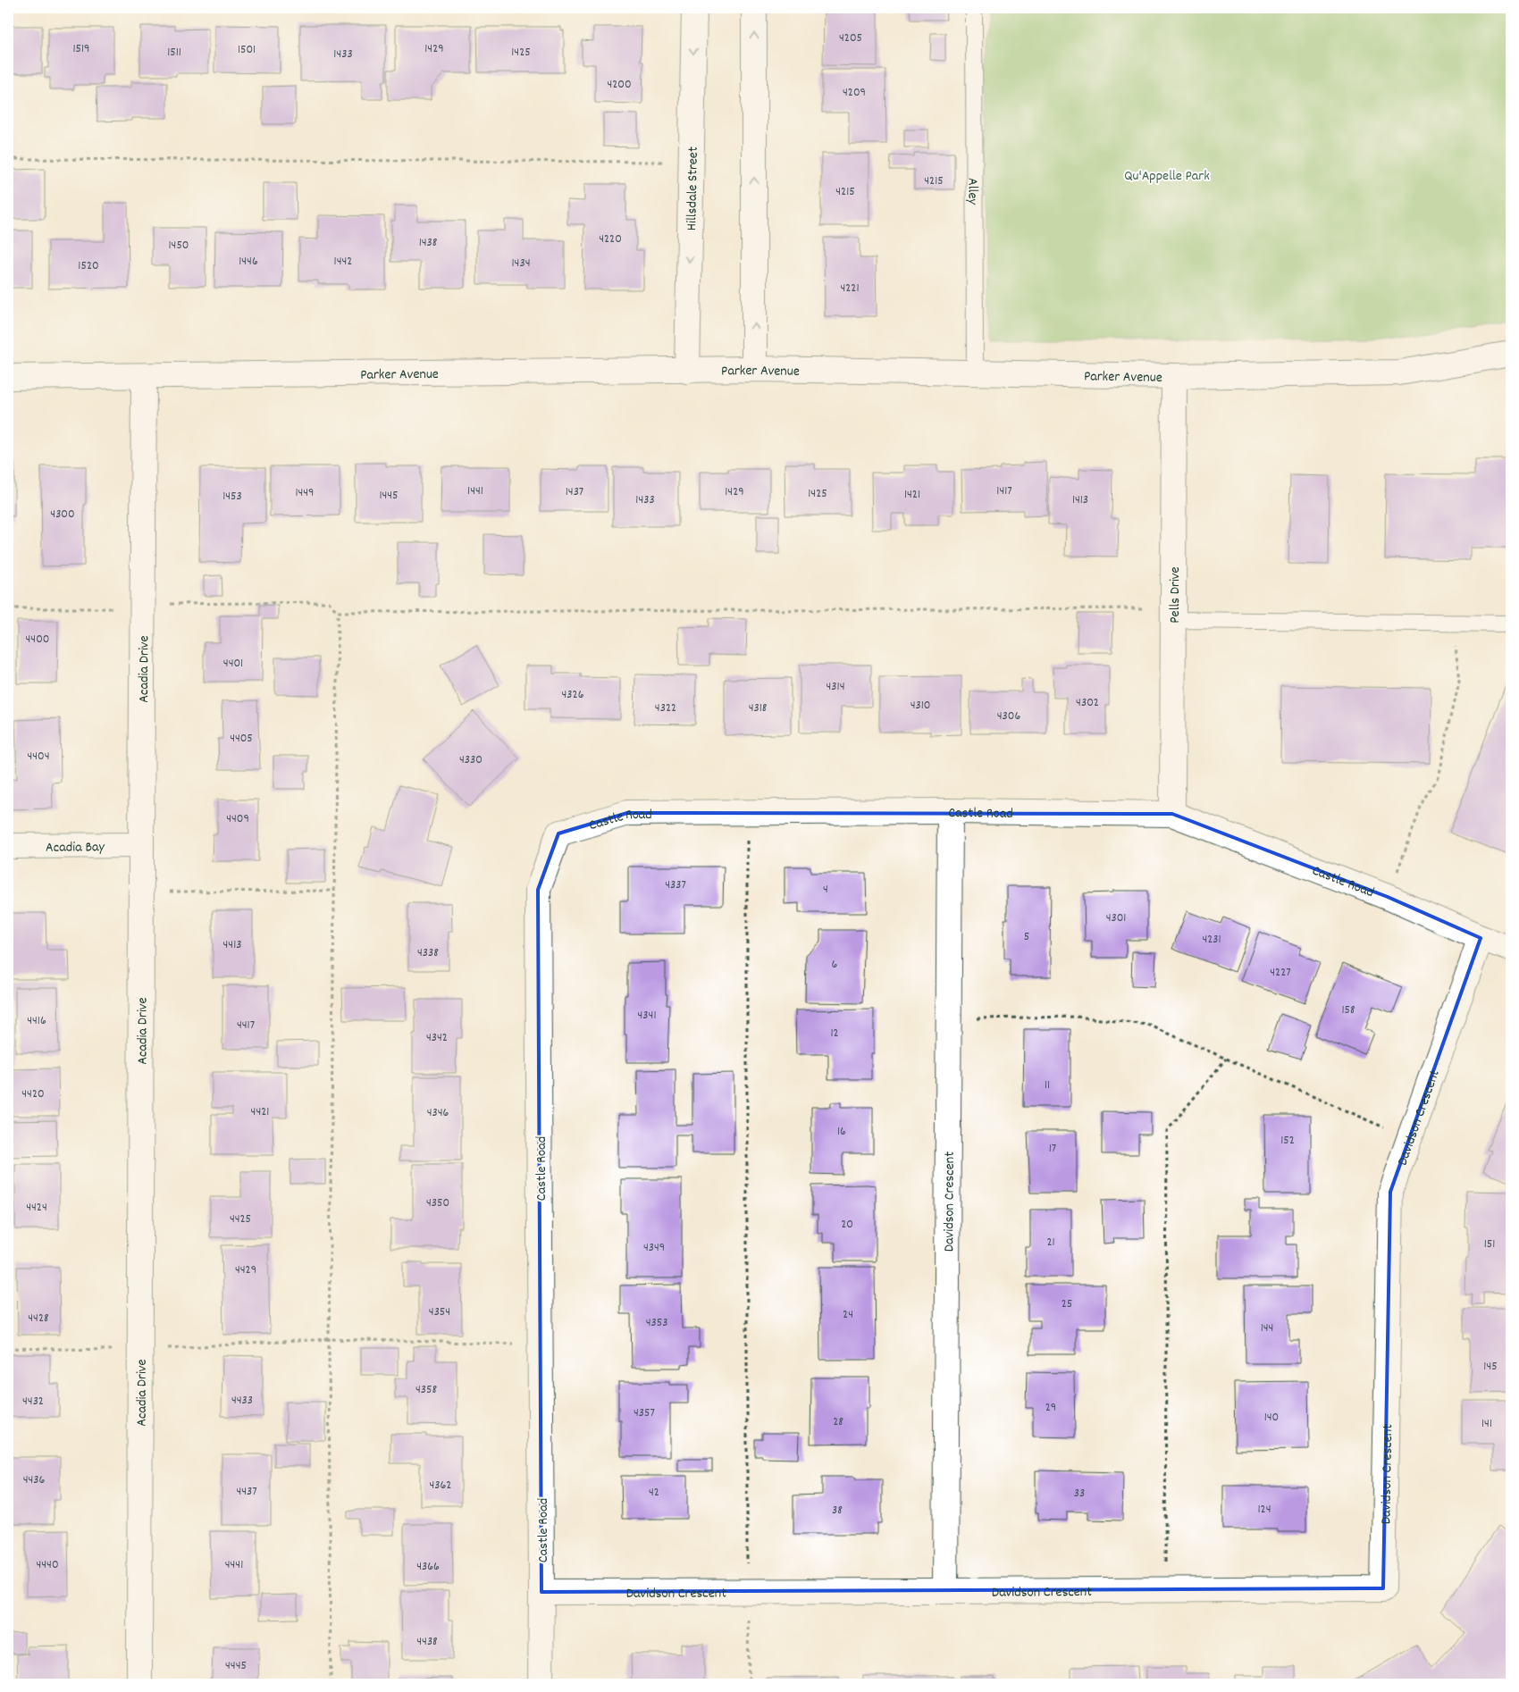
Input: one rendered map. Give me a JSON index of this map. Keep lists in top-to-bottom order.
{
  "streets": {
    "street": [
      "Hillsdale Street",
      "Parker Avenue",
      "Pells Drive",
      "Acadia Drive",
      "Castle Road",
      "Acadia Bay",
      "Davidson Crescent"
    ],
    "lane": ["Alley"]
  },
  "crossings": [
    ["Hillsdale Street", "Parker Avenue"],
    ["Alley", "Parker Avenue"],
    ["Parker Avenue", "Pells Drive"],
    ["Parker Avenue", "Acadia Drive"],
    ["Pells Drive", "Castle Road"],
    ["Acadia Drive", "Acadia Bay"],
    ["Castle Road", "Davidson Crescent"]
  ],
  "parks": ["Qu'Appelle Park"],
  "house_numbers": [
    "4205",
    "1519",
    "1429",
    "1501",
    "1511",
    "1425",
    "1433",
    "4200",
    "4209",
    "4215",
    "4215",
    "4220",
    "1438",
    "1450",
    "1446",
    "1442",
    "1434",
    "1520",
    "4221",
    "1441",
    "1417",
    "1437",
    "1429",
    "1449",
    "1425",
    "1421",
    "1445",
    "1453",
    "1433",
    "1413",
    "4300",
    "4400",
    "4401",
    "4314",
    "4326",
    "4302",
    "4310",
    "4322",
    "4318",
    "4306",
    "4405",
    "4404",
    "4330",
    "4409",
    "4337",
    "4",
    "4301",
    "5",
    "4231",
    "4413",
    "4338",
    "6",
    "4227",
    "158",
    "4341",
    "4416",
    "4417",
    "12",
    "4342",
    "11",
    "4420",
    "4421",
    "4346",
    "16",
    "152",
    "17",
    "4350",
    "4424",
    "4425",
    "20",
    "21",
    "151",
    "4349",
    "4429",
    "25",
    "4354",
    "24",
    "4428",
    "4353",
    "144",
    "145",
    "4358",
    "4433",
    "4432",
    "29",
    "4357",
    "140",
    "28",
    "141",
    "4436",
    "4362",
    "4437",
    "42",
    "33",
    "124",
    "38",
    "4440",
    "4441",
    "4366",
    "4438",
    "4445"
  ]
}
